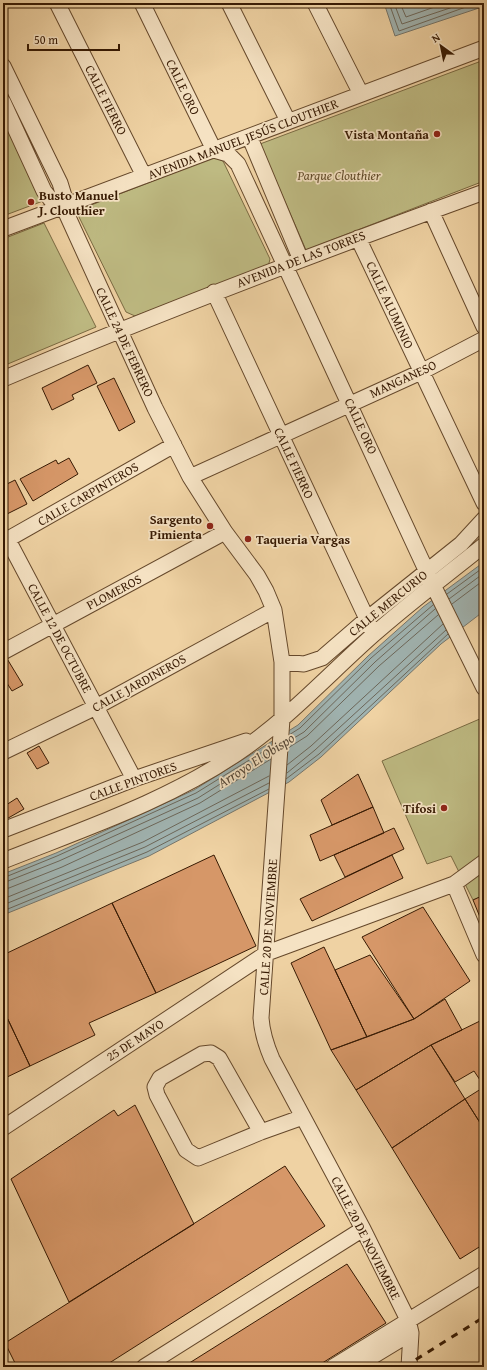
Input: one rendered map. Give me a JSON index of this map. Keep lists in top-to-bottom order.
{
  "streets": {
    "street": [
      "CALLE ORO",
      "CALLE FIERRO",
      "AVENIDA MANUEL JESÚS CLOUTHIER",
      "AVENIDA DE LAS TORRES",
      "CALLE ALUMINIO",
      "CALLE 24 DE FEBRERO",
      "MANGANESO",
      "CALLE CARPINTEROS",
      "PLOMEROS",
      "CALLE MERCURIO",
      "CALLE 12 DE OCTUBRE",
      "CALLE JARDINEROS",
      "CALLE PINTORES",
      "CALLE 20 DE NOVIEMBRE",
      "25 DE MAYO"
    ]
  },
  "crossings": [
    ["CALLE ORO", "AVENIDA MANUEL JESÚS CLOUTHIER"],
    ["CALLE ORO", "AVENIDA DE LAS TORRES"],
    ["CALLE ORO", "MANGANESO"],
    ["CALLE ORO", "CALLE MERCURIO"],
    ["CALLE FIERRO", "AVENIDA MANUEL JESÚS CLOUTHIER"],
    ["CALLE FIERRO", "AVENIDA DE LAS TORRES"],
    ["CALLE FIERRO", "MANGANESO"],
    ["CALLE FIERRO", "CALLE MERCURIO"],
    ["AVENIDA MANUEL JESÚS CLOUTHIER", "CALLE 24 DE FEBRERO"],
    ["AVENIDA DE LAS TORRES", "CALLE ALUMINIO"],
    ["AVENIDA DE LAS TORRES", "CALLE 24 DE FEBRERO"],
    ["CALLE ALUMINIO", "MANGANESO"],
    ["CALLE 24 DE FEBRERO", "MANGANESO"],
    ["CALLE 24 DE FEBRERO", "CALLE CARPINTEROS"],
    ["CALLE 24 DE FEBRERO", "CALLE 20 DE NOVIEMBRE"],
    ["MANGANESO", "CALLE 20 DE NOVIEMBRE"],
    ["CALLE CARPINTEROS", "CALLE 12 DE OCTUBRE"],
    ["PLOMEROS", "CALLE 12 DE OCTUBRE"],
    ["PLOMEROS", "CALLE 20 DE NOVIEMBRE"],
    ["CALLE MERCURIO", "CALLE 20 DE NOVIEMBRE"],
    ["CALLE 12 DE OCTUBRE", "CALLE JARDINEROS"],
    ["CALLE 12 DE OCTUBRE", "CALLE PINTORES"],
    ["CALLE JARDINEROS", "CALLE 20 DE NOVIEMBRE"],
    ["CALLE 20 DE NOVIEMBRE", "25 DE MAYO"]
  ],
  "water": ["Arroyo El Obispo"],
  "parks": ["Parque Clouthier"],
  "places": [
    "Vista Montaña",
    "Busto Manuel J. Clouthier",
    "Sargento Pimienta",
    "Taqueria Vargas",
    "Tifosi"
  ],
  "scale_bar": "50 m",
  "north": "top left"
}
